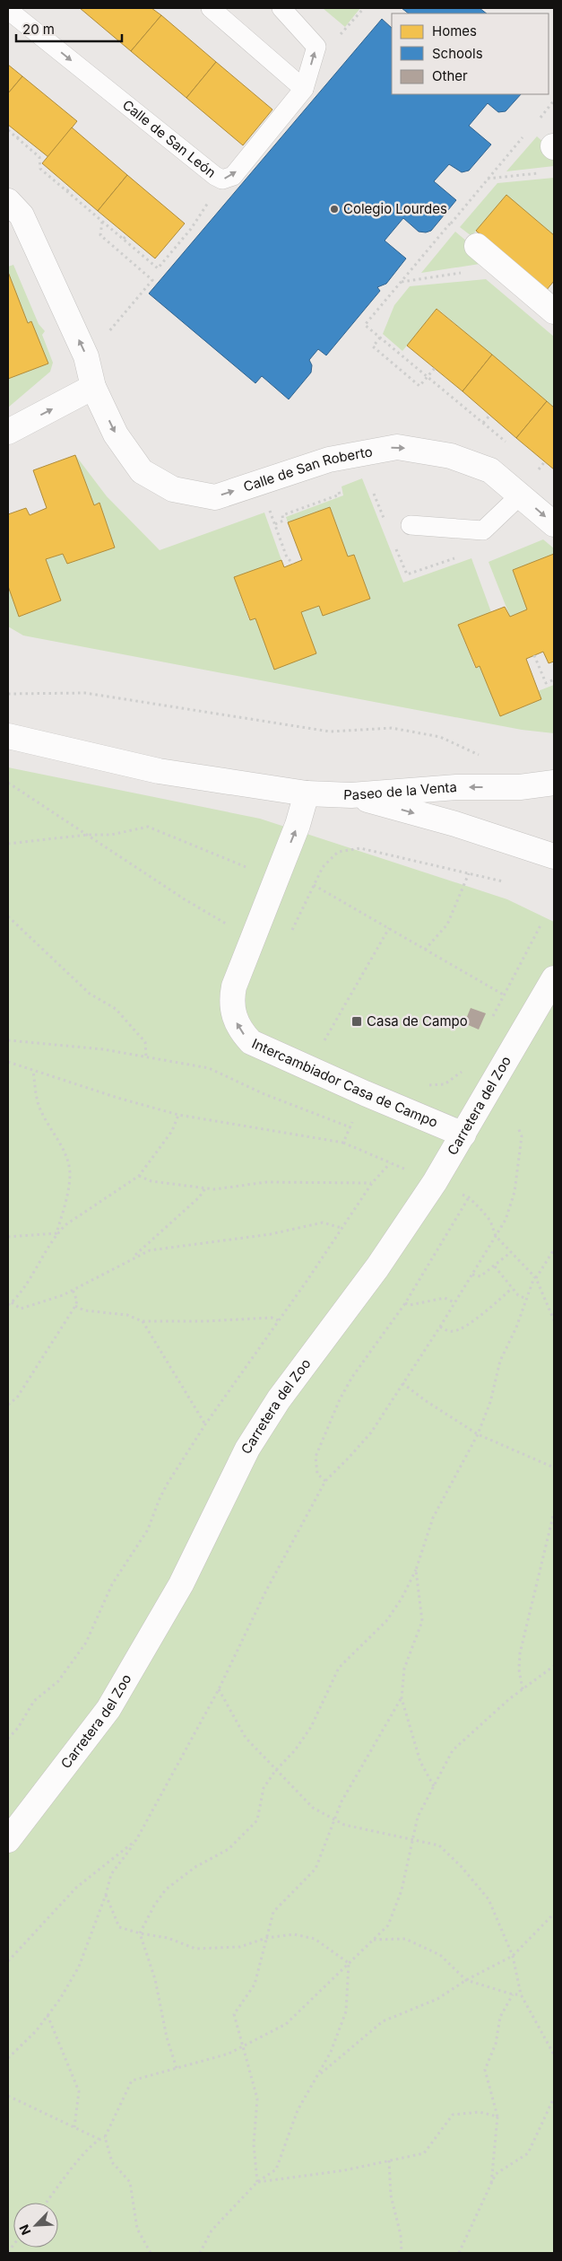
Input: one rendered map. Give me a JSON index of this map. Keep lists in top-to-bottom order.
{
  "streets": {
    "street": [
      "Calle de San Roberto",
      "Paseo de la Venta",
      "Intercambiador Casa de Campo",
      "Carretera del Zoo"
    ],
    "lane": ["Calle de San León"]
  },
  "crossings": [
    ["Intercambiador Casa de Campo", "Carretera del Zoo"]
  ],
  "places": {
    "other": ["Colegio Lourdes"],
    "transit": ["Casa de Campo"]
  },
  "legend": ["Homes", "Schools", "Other"],
  "scale_bar": "20 m",
  "north": "bottom left"
}
